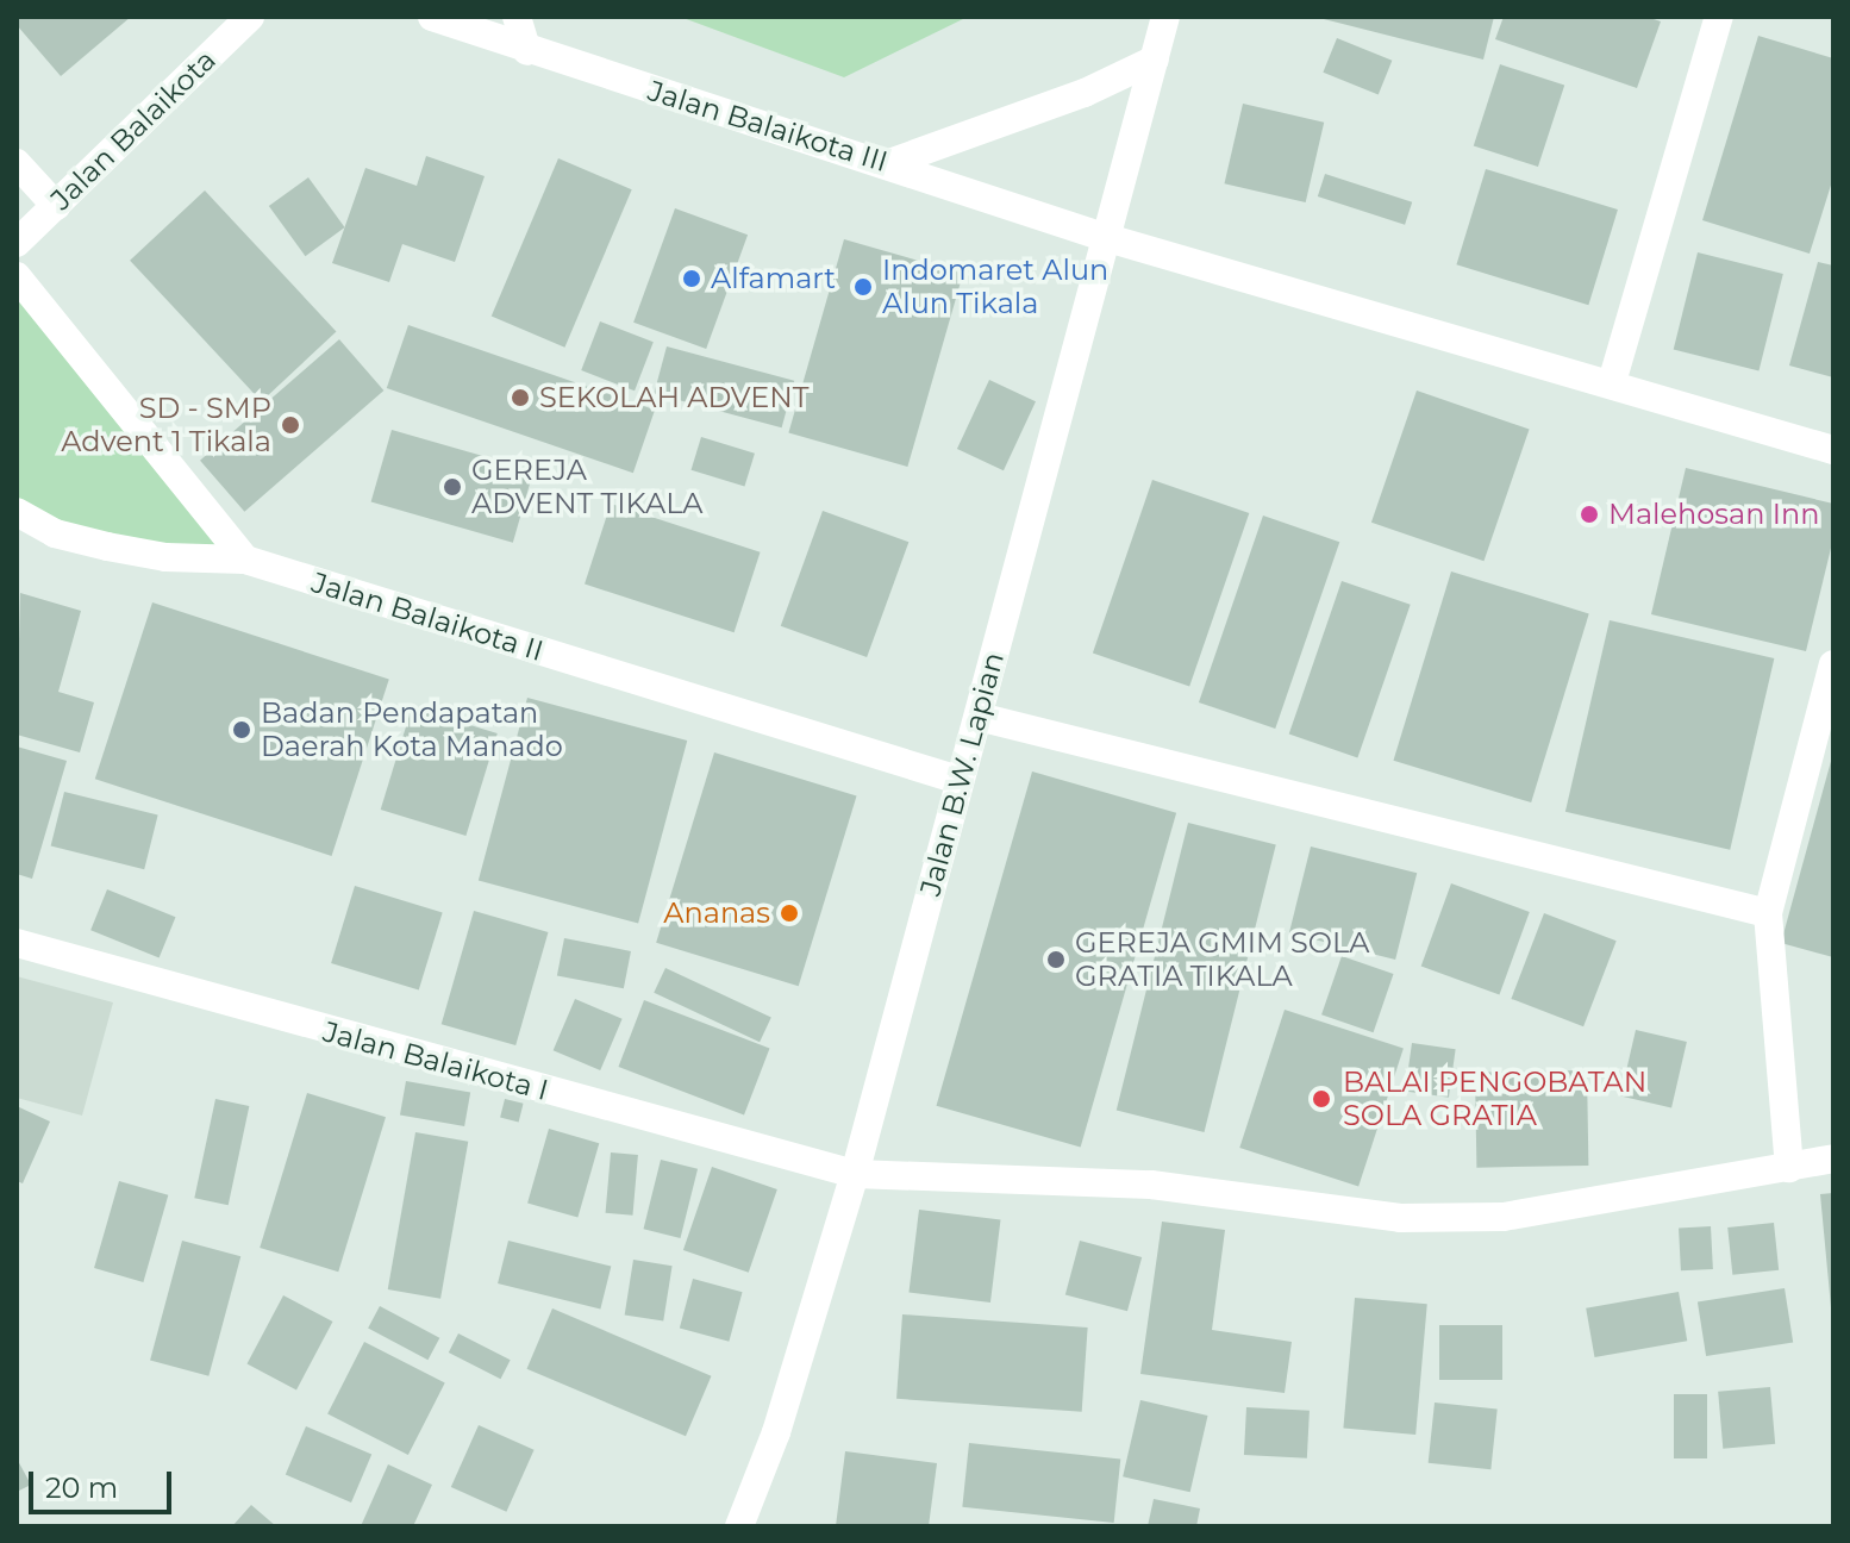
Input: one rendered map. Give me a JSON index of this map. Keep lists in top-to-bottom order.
{
  "streets": {
    "street": [
      "Jalan Balaikota III",
      "Jalan Balaikota",
      "Jalan Balaikota II",
      "Jalan B.W. Lapian",
      "Jalan Balaikota I"
    ]
  },
  "crossings": [
    ["Jalan Balaikota III", "Jalan B.W. Lapian"],
    ["Jalan Balaikota II", "Jalan B.W. Lapian"],
    ["Jalan B.W. Lapian", "Jalan Balaikota I"]
  ],
  "places": [
    "Alfamart",
    "Indomaret Alun Alun Tikala",
    "SEKOLAH ADVENT",
    "SD - SMP Advent 1 Tikala",
    "GEREJA ADVENT TIKALA",
    "Malehosan Inn",
    "Badan Pendapatan Daerah Kota Manado",
    "Ananas",
    "GEREJA GMIM SOLA GRATIA TIKALA",
    "BALAI PENGOBATAN SOLA GRATIA"
  ],
  "scale_bar": "20 m"
}
